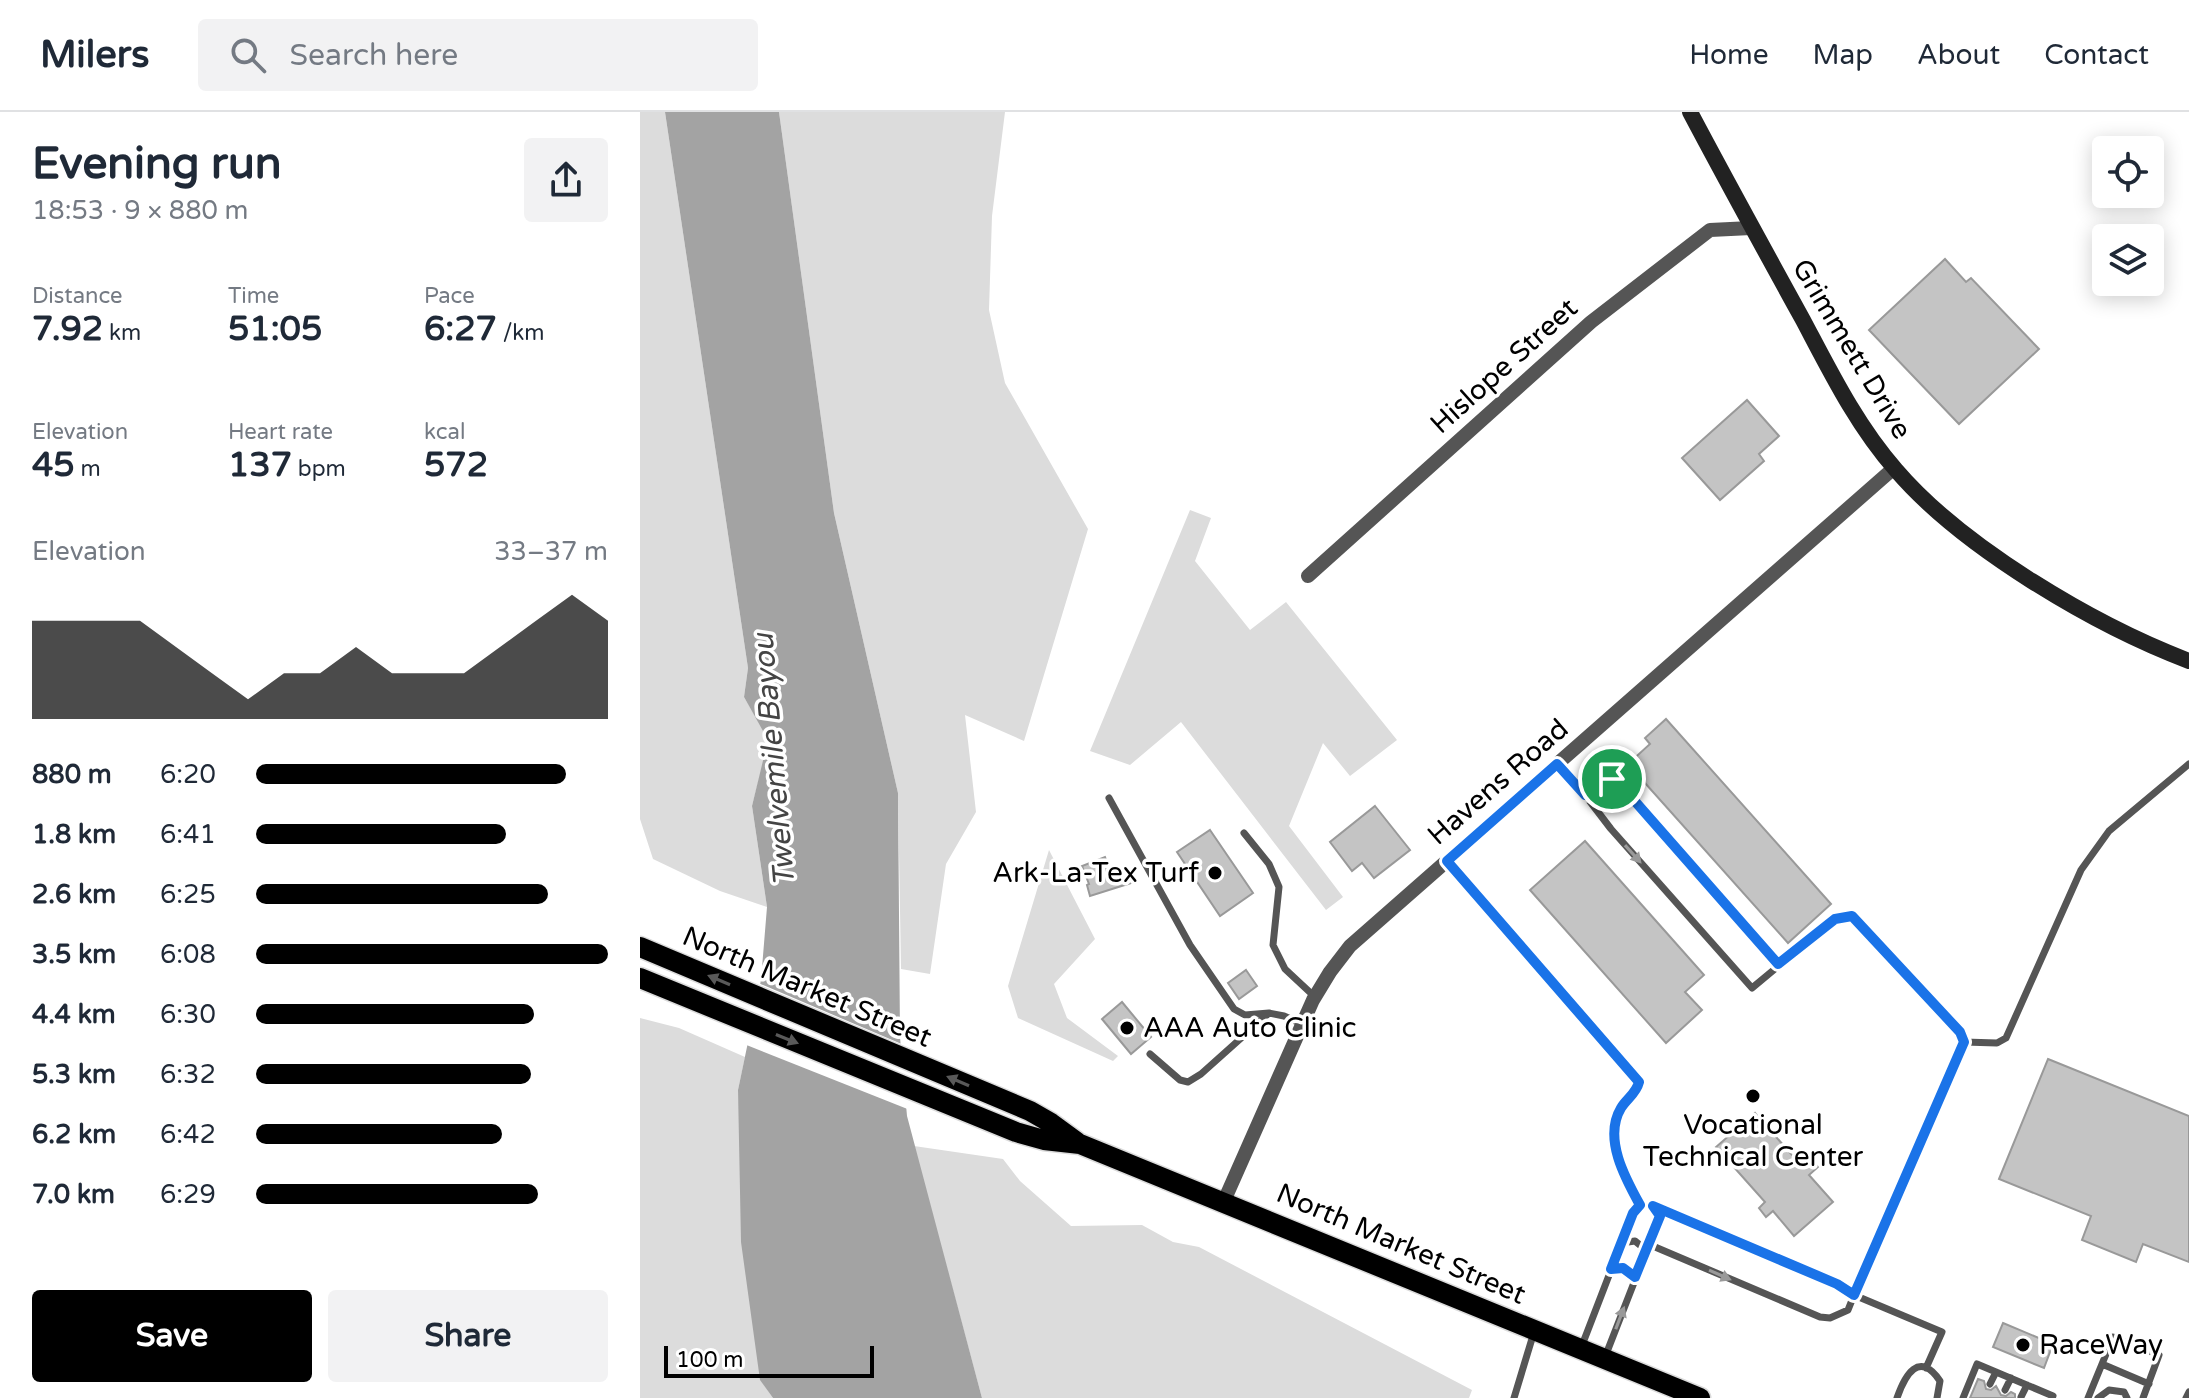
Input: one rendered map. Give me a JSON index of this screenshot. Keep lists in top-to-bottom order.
{
  "streets": {
    "main road": ["Grimmett Drive", "North Market Street"],
    "street": ["Hislope Street", "Havens Road"]
  },
  "crossings": [
    ["Grimmett Drive", "Hislope Street"],
    ["Grimmett Drive", "Havens Road"],
    ["Havens Road", "North Market Street"]
  ],
  "water": ["Twelvemile Bayou"],
  "places": [
    "Ark-La-Tex Turf",
    "AAA Auto Clinic",
    "Vocational Technical Center",
    "RaceWay"
  ],
  "scale_bar": "100 m",
  "page": {
    "header": "Milers",
    "search": "Search here",
    "nav": [
      "Home",
      "Map",
      "About",
      "Contact"
    ],
    "heading": ["Evening run", "18:53 · 9 × 880 m"],
    "stats": [
      ["Distance", "7.92 km"],
      ["Time", "51:05"],
      ["Pace", "6:27 /km"],
      ["Elevation", "45 m"],
      ["Heart rate", "137 bpm"],
      ["kcal", "572"]
    ],
    "chart": ["Elevation", "33–37 m"],
    "list": [
      {
        "name": "880 m",
        "note": "6:20"
      },
      {
        "name": "1.8 km",
        "note": "6:41"
      },
      {
        "name": "2.6 km",
        "note": "6:25"
      },
      {
        "name": "3.5 km",
        "note": "6:08"
      },
      {
        "name": "4.4 km",
        "note": "6:30"
      },
      {
        "name": "5.3 km",
        "note": "6:32"
      },
      {
        "name": "6.2 km",
        "note": "6:42"
      },
      {
        "name": "7.0 km",
        "note": "6:29"
      }
    ],
    "buttons": ["Save", "Share"],
    "scale": "100 m"
  }
}
